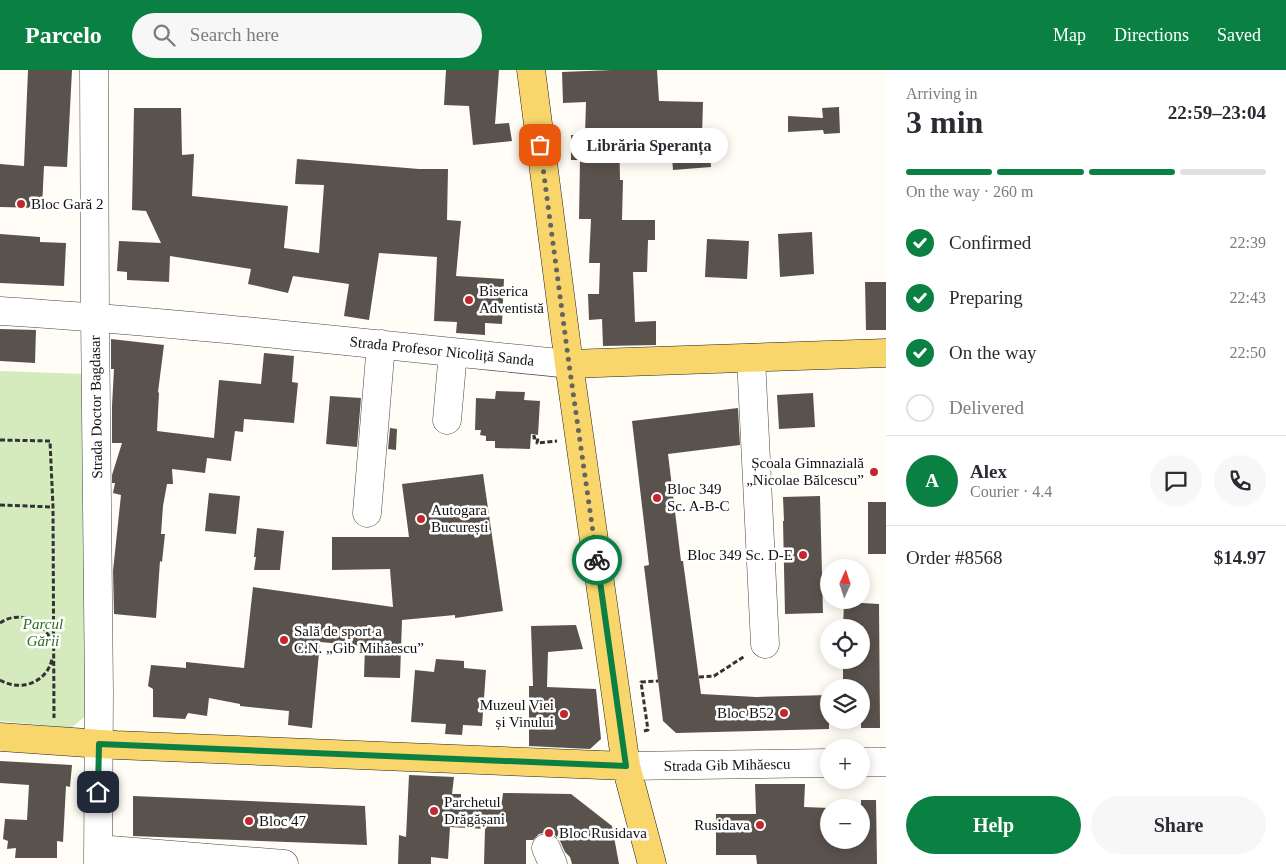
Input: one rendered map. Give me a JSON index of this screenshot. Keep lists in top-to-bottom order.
{
  "streets": {
    "main road": ["Strada Profesor Nicoliță Sanda"],
    "street": ["Strada Doctor Bagdasar", "Strada Gib Mihăescu"]
  },
  "crossings": [
    ["Strada Profesor Nicoliță Sanda", "Strada Doctor Bagdasar"]
  ],
  "parks": ["Parcul Gării"],
  "places": [
    "Librăria Speranța",
    "Bloc Gară 2",
    "Biserica Adventistă",
    "Școala Gimnazială „Nicolae Bălcescu”",
    "Bloc 349 Sc. A-B-C",
    "Autogara București",
    "Bloc 349 Sc. D-E",
    "Sală de sport a C.N. „Gib Mihăescu”",
    "Bloc B52",
    "Muzeul Viei și Vinului",
    "Parchetul Drăgășani",
    "Bloc 47",
    "Rusidava",
    "Bloc Rusidava"
  ],
  "north": "top",
  "page": {
    "header": "Parcelo",
    "search": "Search here",
    "nav": ["Map", "Directions", "Saved"],
    "heading": ["3 min", "Arriving in", "22:59–23:04"],
    "panel": [
      "Alex",
      "Courier · 4.4",
      "Order #8568",
      "$14.97"
    ],
    "bubble": "Librăria Speranța",
    "bar": "On the way · 260 m",
    "list": [
      ["Confirmed", "22:39"],
      ["Preparing", "22:43"],
      ["On the way", "22:50"],
      "Delivered"
    ],
    "round": "A",
    "map_buttons": ["+", "−"],
    "buttons": ["Help", "Share"]
  }
}
